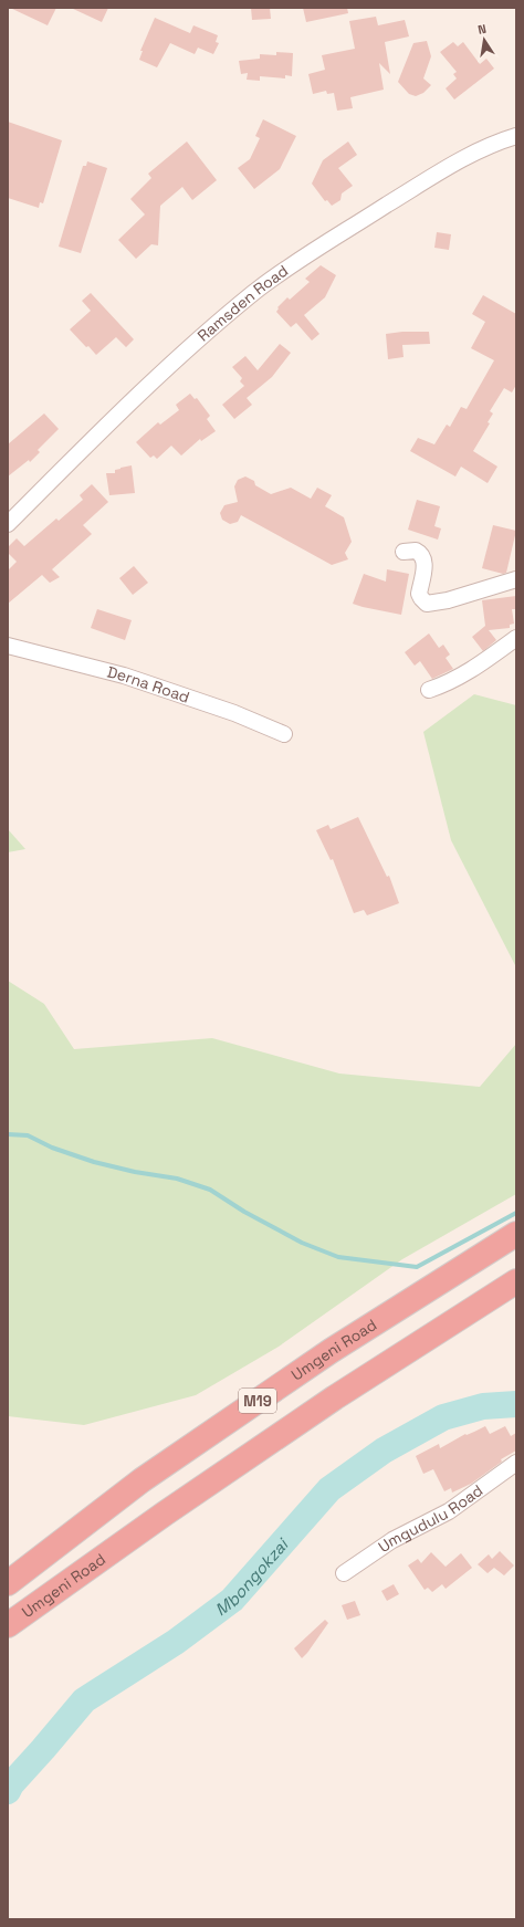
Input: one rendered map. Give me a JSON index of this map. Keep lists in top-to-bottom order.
{
  "streets": {
    "highway": ["Umgeni Road", "M19"],
    "street": ["Ramsden Road", "Derna Road", "Umgudulu Road"]
  },
  "water": ["Mbongokzai"],
  "north": "top"
}
